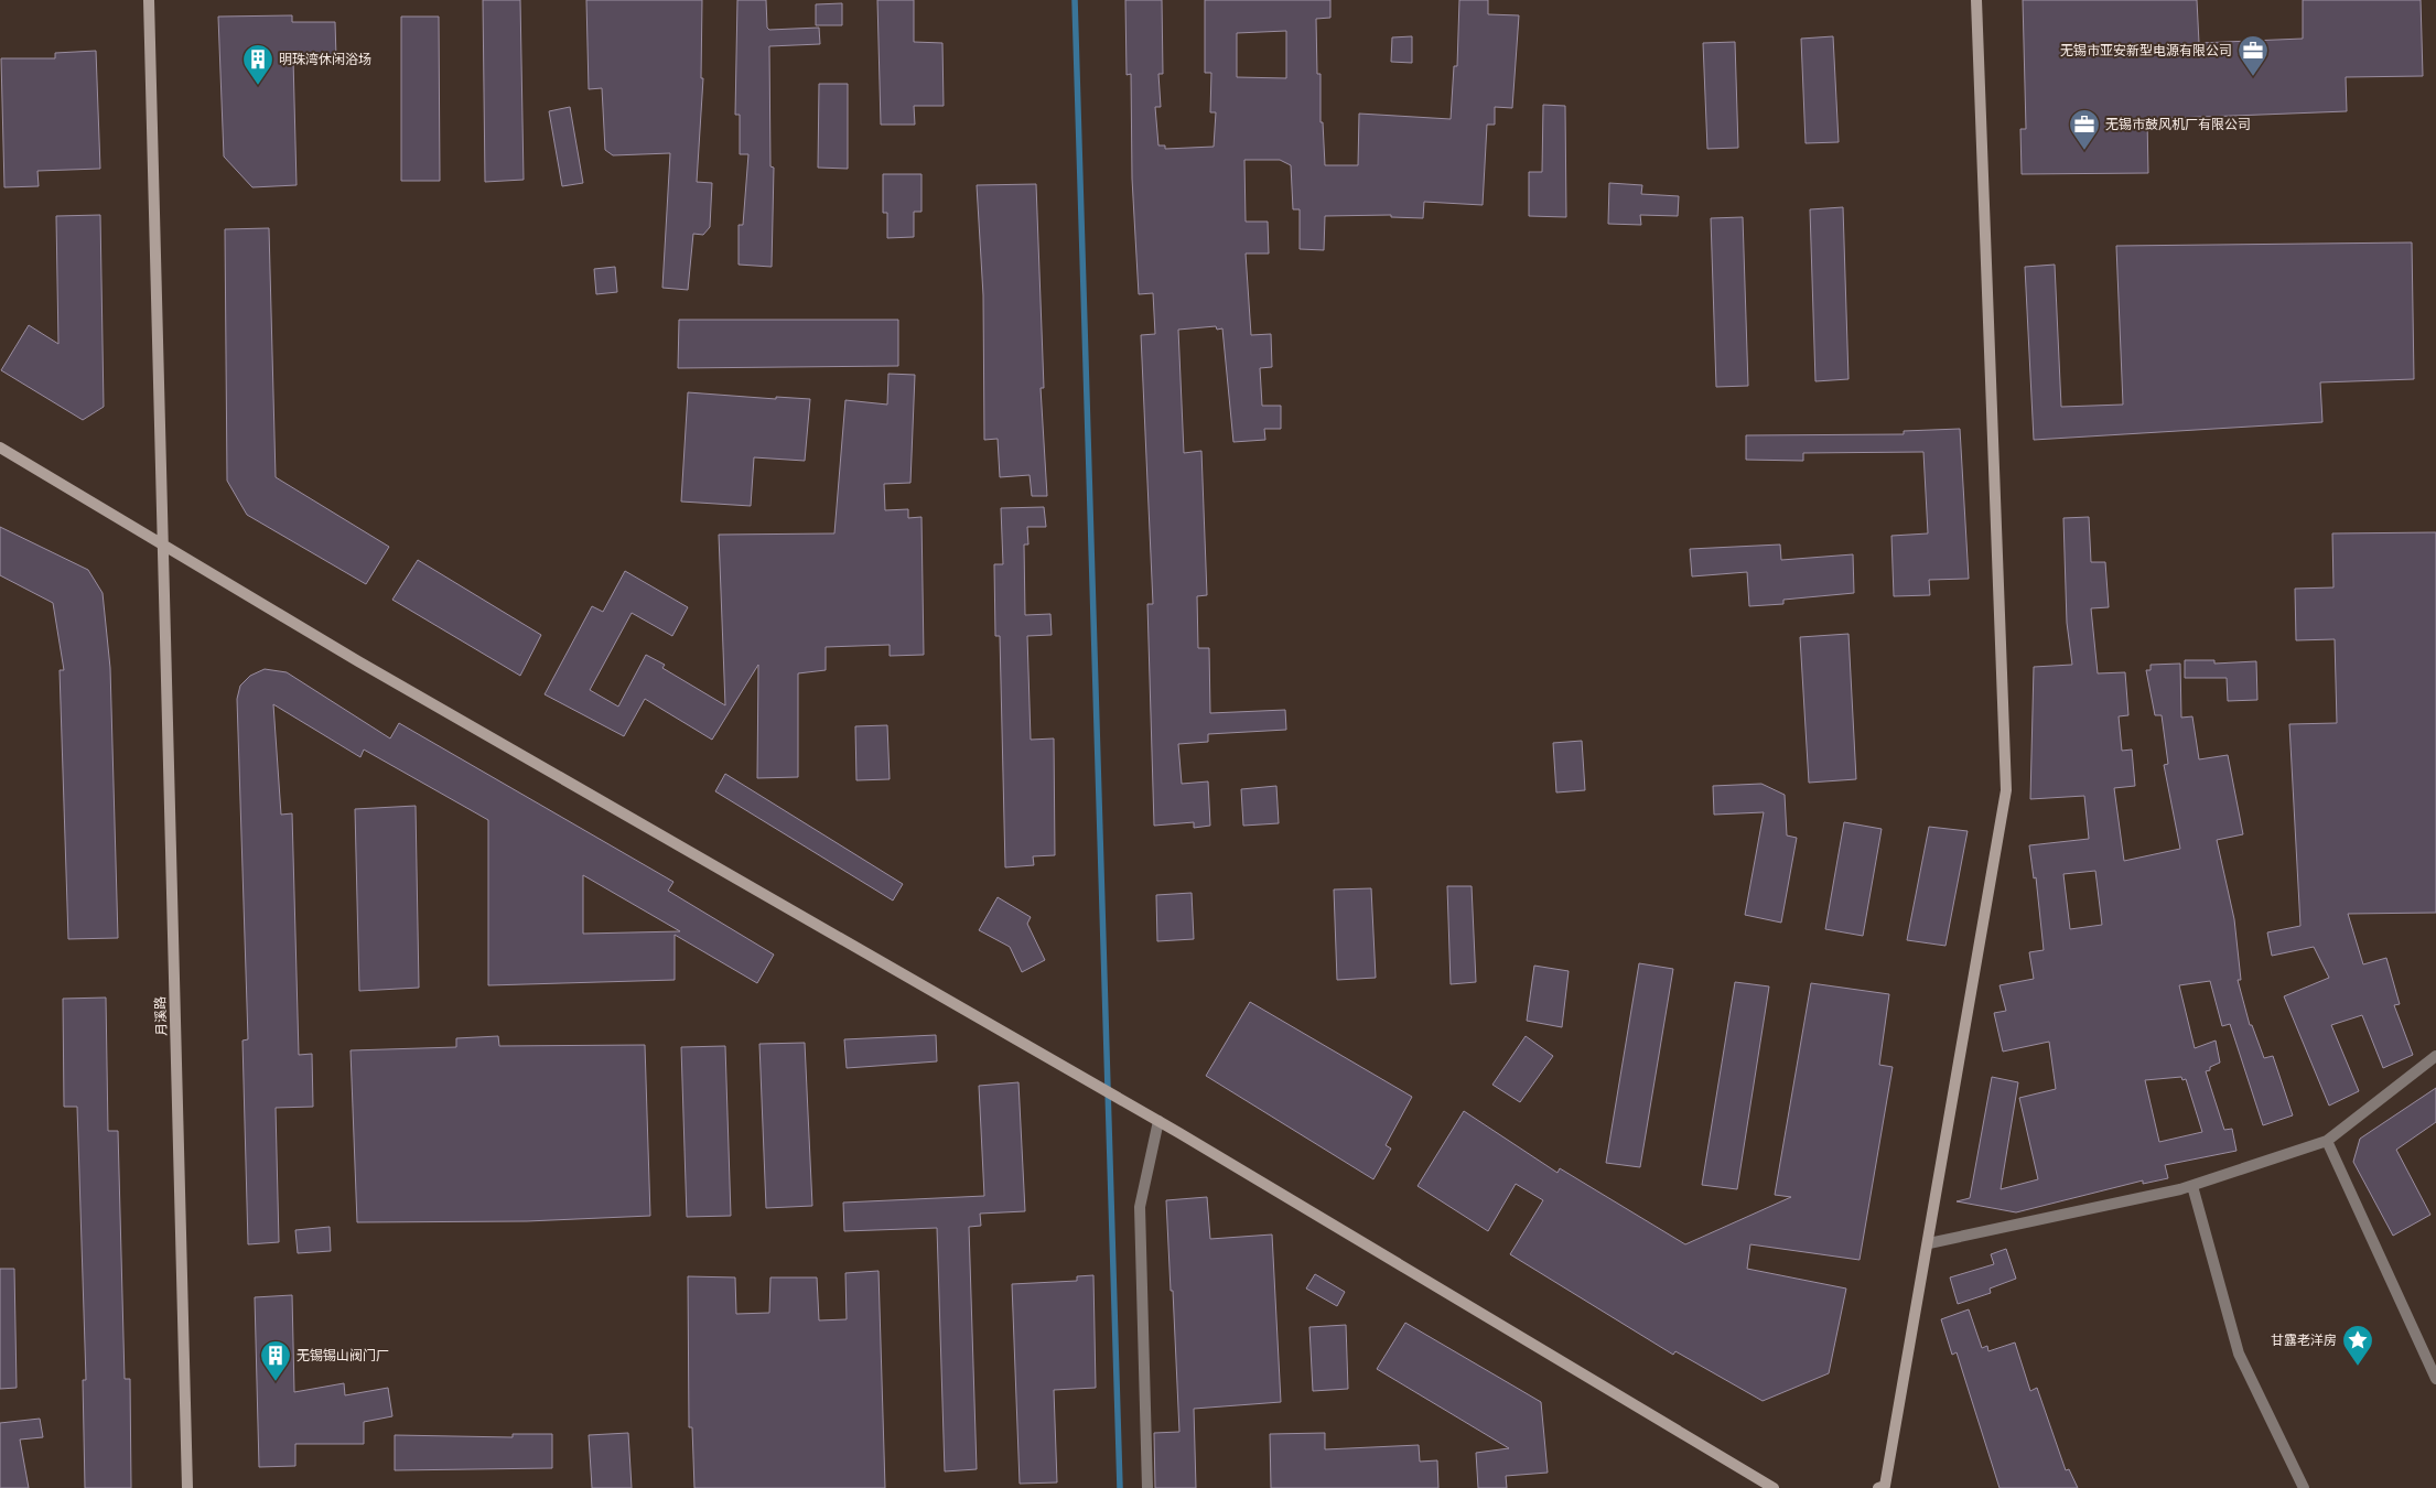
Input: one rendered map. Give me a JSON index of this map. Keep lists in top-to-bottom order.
{
  "streets": {
    "street": ["月溪路"]
  },
  "places": {
    "office": ["无锡市亚安新型电源有限公司", "无锡市鼓风机厂有限公司"],
    "building": ["明珠湾休闲浴场", "无锡锡山阀门厂"],
    "place": ["甘露老洋房"]
  }
}
